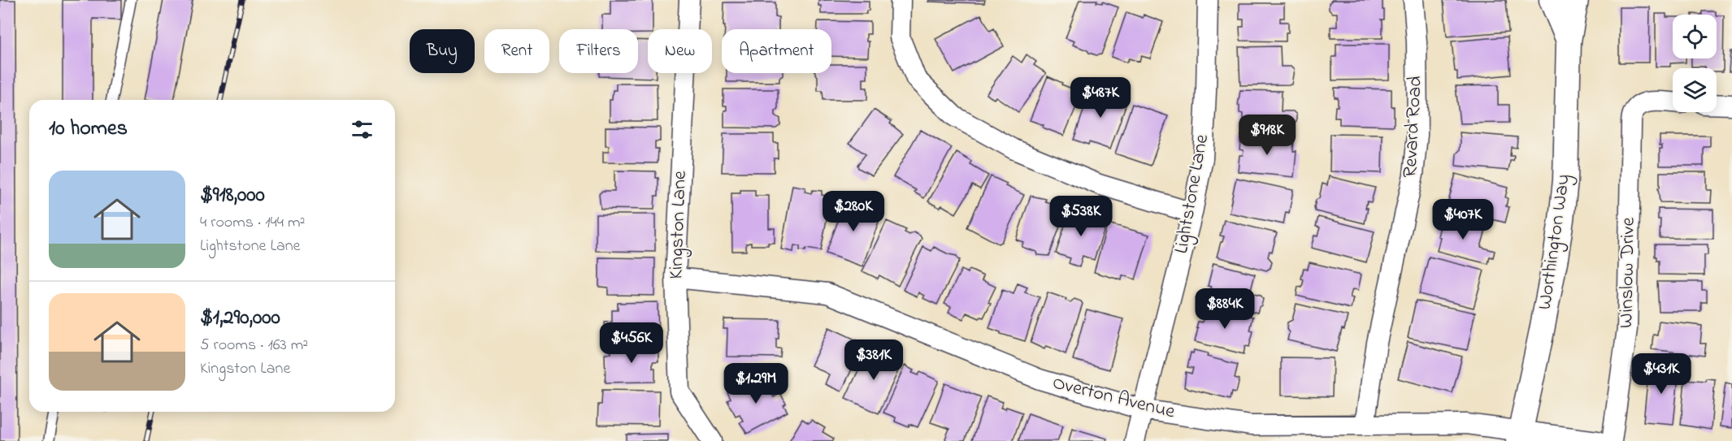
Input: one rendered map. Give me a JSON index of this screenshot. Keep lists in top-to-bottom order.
{
  "streets": {
    "street": [
      "Revard Road",
      "Lightstone Lane",
      "Kingston Lane",
      "Worthington Way",
      "Winslow Drive",
      "Overton Avenue"
    ]
  },
  "crossings": [
    ["Revard Road", "Overton Avenue"],
    ["Lightstone Lane", "Overton Avenue"],
    ["Kingston Lane", "Overton Avenue"],
    ["Worthington Way", "Overton Avenue"]
  ],
  "page": {
    "chip": [
      "Buy",
      "Rent",
      "Filters",
      "New",
      "Apartment"
    ],
    "price": [
      "$487K",
      "$918K",
      "$280K",
      "$538K",
      "$407K",
      "$884K",
      "$456K",
      "$381K",
      "$431K",
      "$1.29M"
    ],
    "heading": "10 homes",
    "list": [
      {
        "name": "$918,000",
        "note": "4 rooms · 144 m² · Lightstone Lane"
      },
      {
        "name": "$1,290,000",
        "note": "5 rooms · 163 m² · Kingston Lane"
      }
    ]
  }
}
